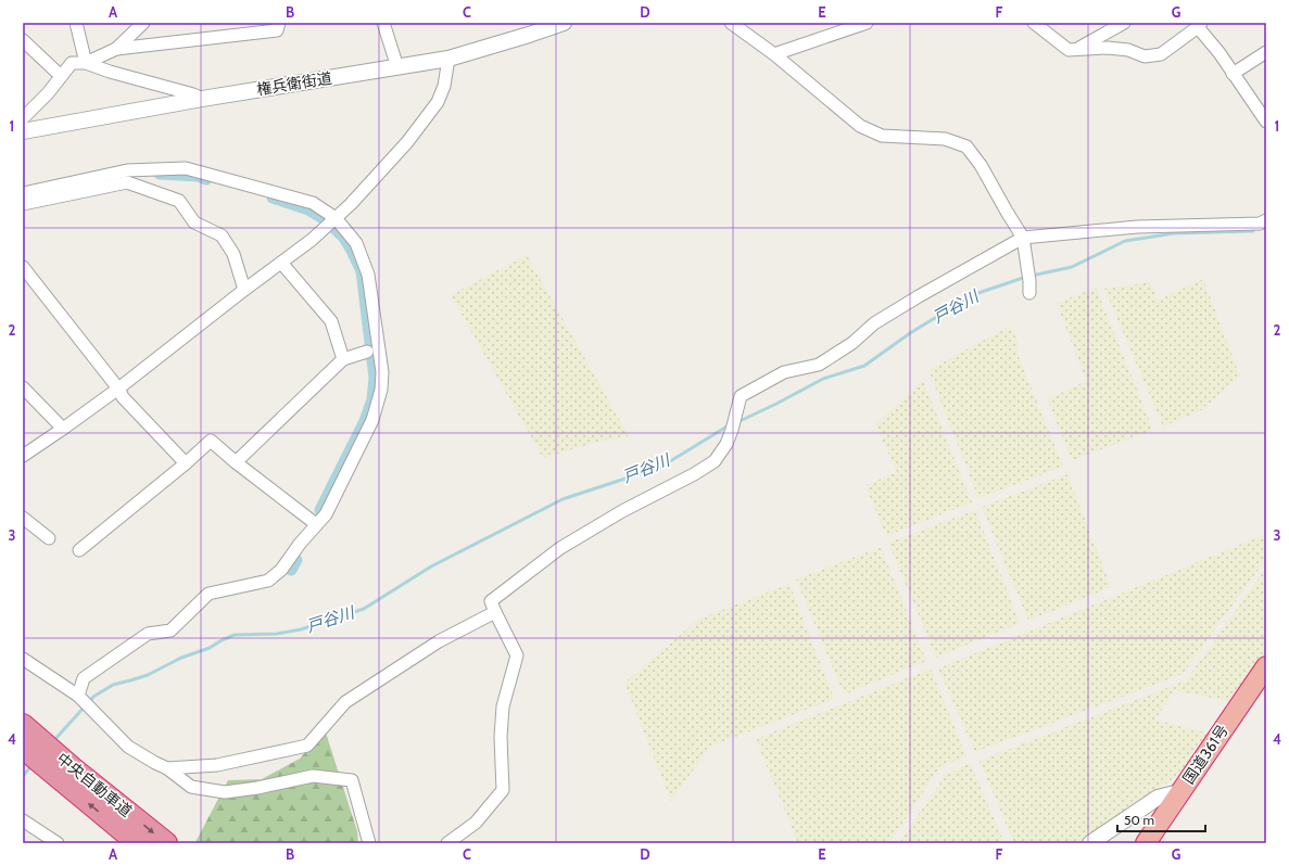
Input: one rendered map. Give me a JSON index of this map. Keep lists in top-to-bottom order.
{
  "streets": {
    "highway": ["国道361号", "中央自動車道"],
    "street": ["権兵衛街道"]
  },
  "water": ["戸谷川"],
  "scale_bar": "50 m",
  "grid": {
    "columns": [
      "A",
      "B",
      "C",
      "D",
      "E",
      "F",
      "G"
    ],
    "rows": [
      "1",
      "2",
      "3",
      "4"
    ]
  }
}
